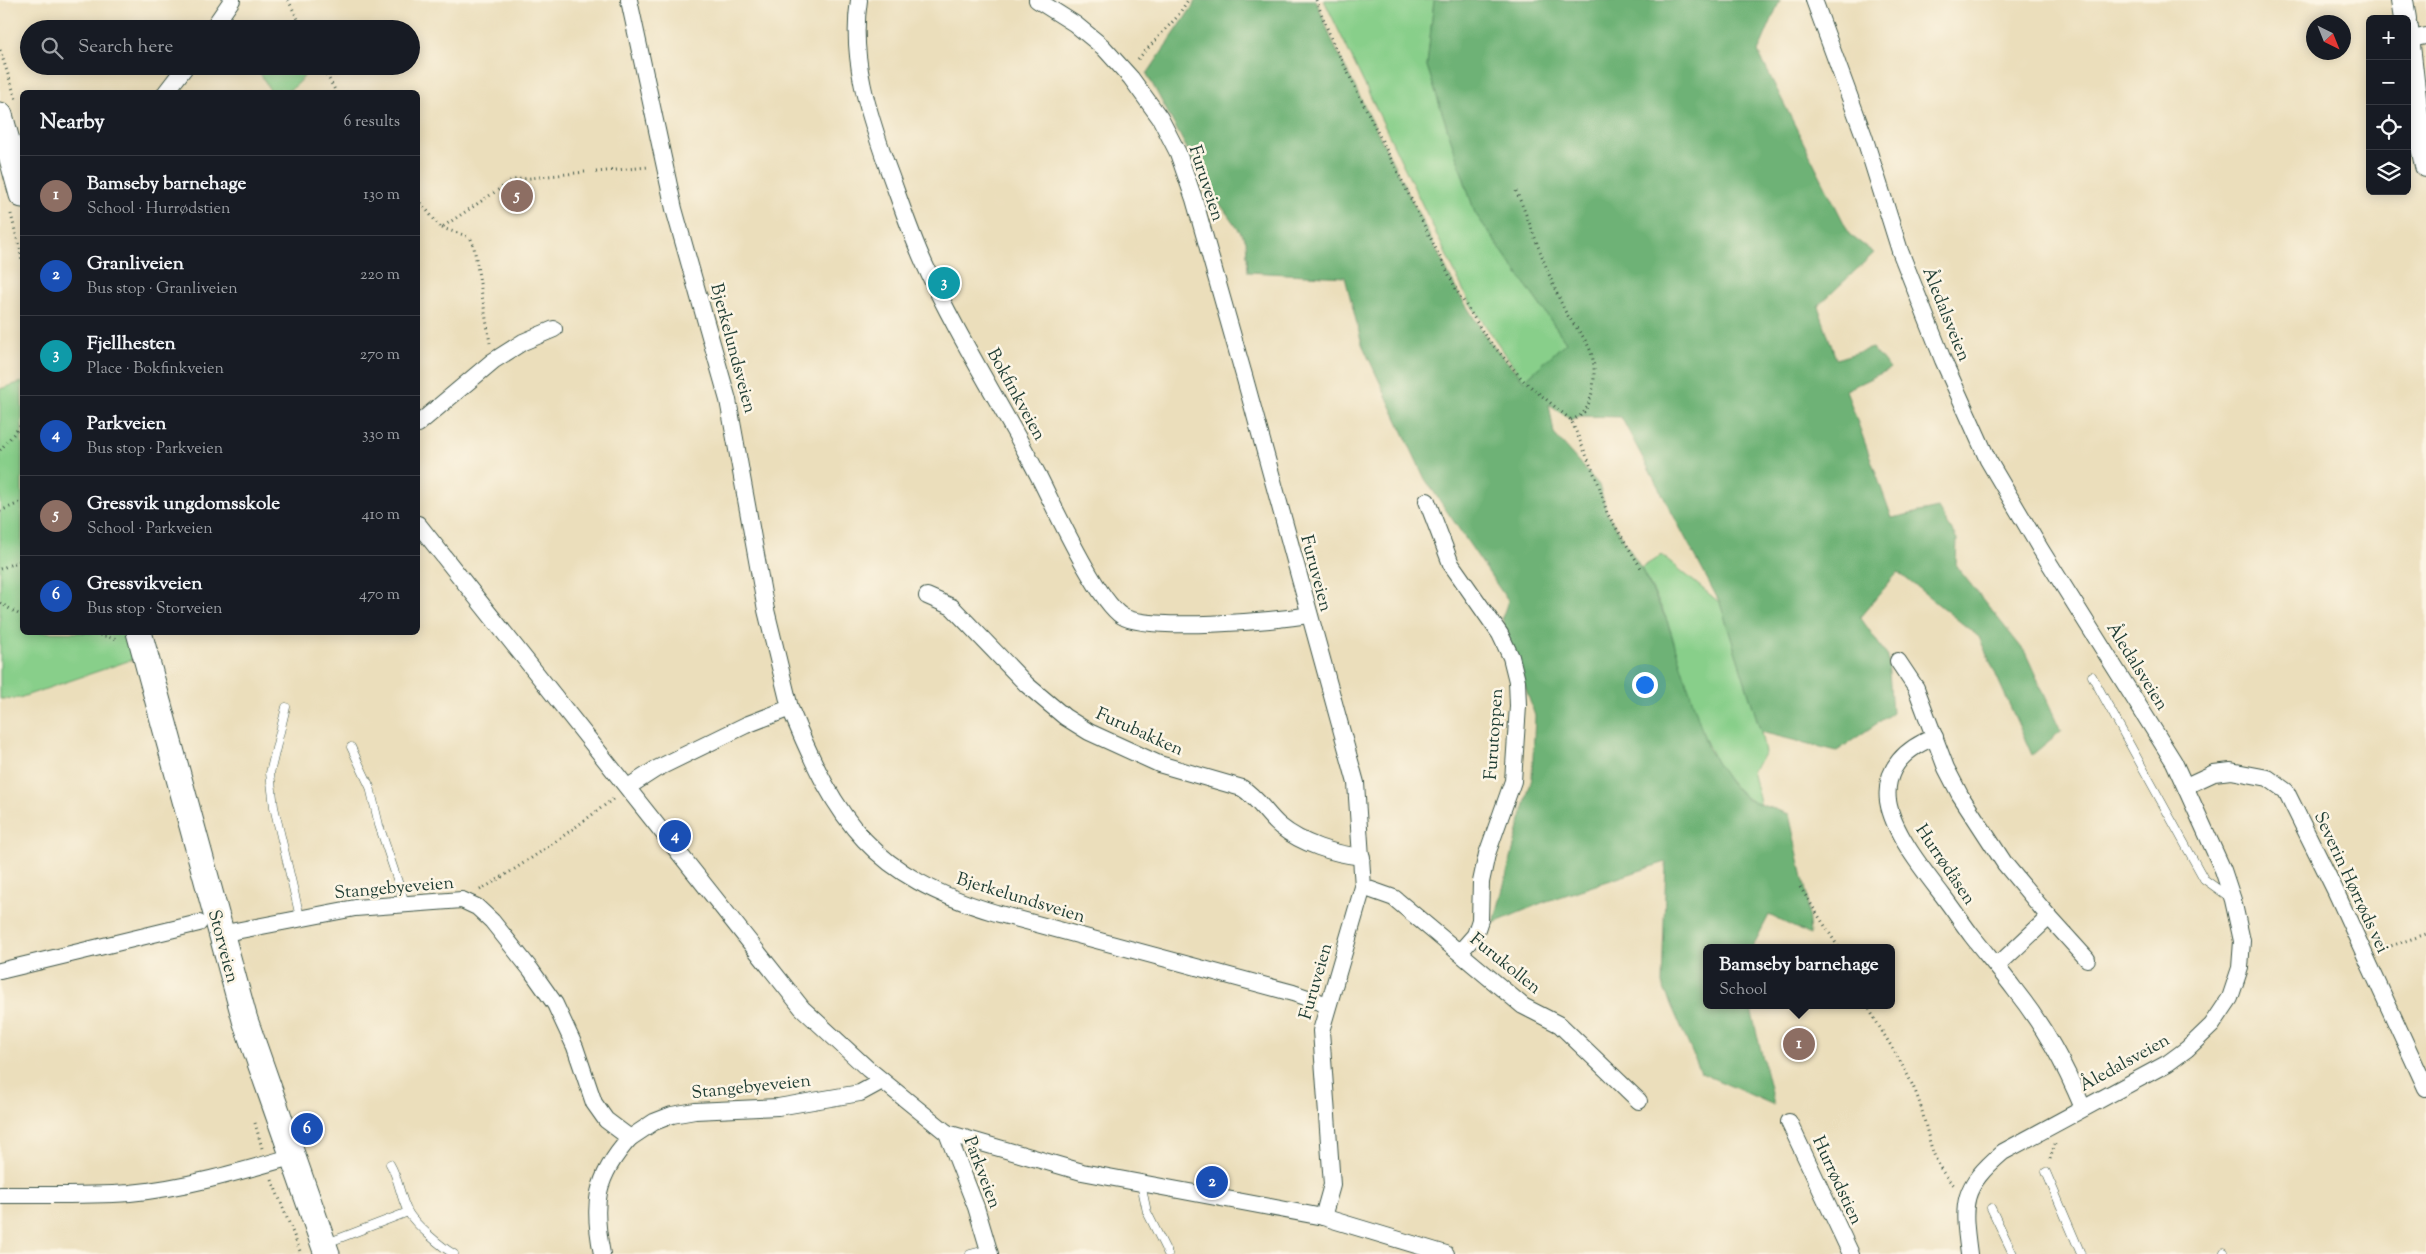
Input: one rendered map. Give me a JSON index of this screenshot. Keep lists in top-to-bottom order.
{
  "streets": {
    "main road": ["Storveien"],
    "street": [
      "Furuveien",
      "Åledalsveien",
      "Bjerkelundsveien",
      "Bokfinkveien",
      "Furubakken",
      "Furutoppen",
      "Hurrødåsen",
      "Severin Hørrøds vei",
      "Stangebyeveien",
      "Furukollen",
      "Parkveien",
      "Hurrødstien"
    ]
  },
  "crossings": [
    ["Furuveien", "Bjerkelundsveien"],
    ["Furuveien", "Bokfinkveien"],
    ["Furuveien", "Furubakken"],
    ["Furuveien", "Furukollen"],
    ["Åledalsveien", "Hurrødåsen"],
    ["Åledalsveien", "Severin Hørrøds vei"],
    ["Furutoppen", "Furukollen"],
    ["Stangebyeveien", "Storveien"],
    ["Stangebyeveien", "Parkveien"]
  ],
  "north": "bottom right",
  "page": {
    "map_buttons": ["+", "−"],
    "search": "Search here",
    "heading": ["Nearby", "6 results"],
    "list": [
      {
        "mark": "1",
        "name": "Bamseby barnehage",
        "note": "School · Hurrødstien",
        "value": "130 m"
      },
      {
        "mark": "2",
        "name": "Granliveien",
        "note": "Bus stop · Granliveien",
        "value": "220 m"
      },
      {
        "mark": "3",
        "name": "Fjellhesten",
        "note": "Place · Bokfinkveien",
        "value": "270 m"
      },
      {
        "mark": "4",
        "name": "Parkveien",
        "note": "Bus stop · Parkveien",
        "value": "330 m"
      },
      {
        "mark": "5",
        "name": "Gressvik ungdomsskole",
        "note": "School · Parkveien",
        "value": "410 m"
      },
      {
        "mark": "6",
        "name": "Gressvikveien",
        "note": "Bus stop · Storveien",
        "value": "470 m"
      }
    ],
    "pins": [
      "5",
      "3",
      "4",
      "1",
      "6",
      "2"
    ],
    "popup": ["Bamseby barnehage", "School"]
  }
}
